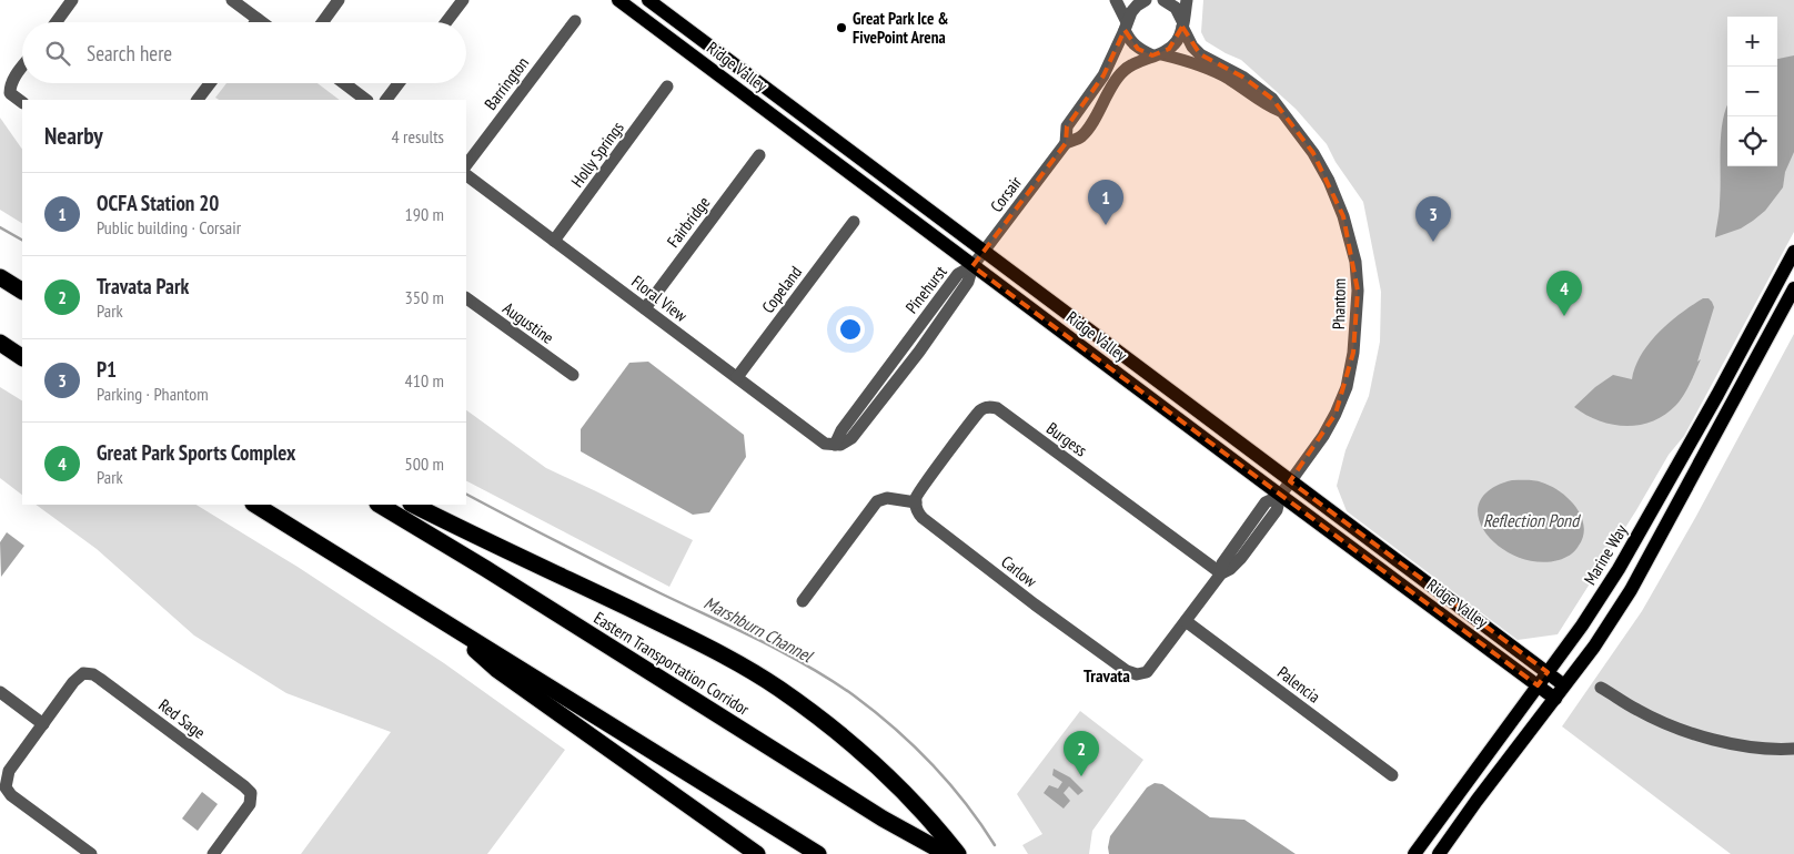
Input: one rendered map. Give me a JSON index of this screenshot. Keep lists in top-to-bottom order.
{
  "streets": {
    "highway": ["Eastern Transportation Corridor"],
    "main road": ["Ridge Valley", "Marine Way"],
    "street": [
      "Barrington",
      "Holly Springs",
      "Corsair",
      "Fairbridge",
      "Copeland",
      "Pinehurst",
      "Floral View",
      "Phantom",
      "Augustine",
      "Burgess",
      "Carlow",
      "Palencia",
      "Red Sage"
    ]
  },
  "crossings": [
    ["Ridge Valley", "Corsair"],
    ["Ridge Valley", "Pinehurst"],
    ["Ridge Valley", "Phantom"],
    ["Ridge Valley", "Marine Way"],
    ["Ridge Valley", "Carlow"],
    ["Holly Springs", "Floral View"],
    ["Corsair", "Pinehurst"],
    ["Corsair", "Phantom"],
    ["Fairbridge", "Floral View"],
    ["Copeland", "Floral View"],
    ["Pinehurst", "Floral View"],
    ["Phantom", "Carlow"],
    ["Burgess", "Carlow"],
    ["Carlow", "Palencia"]
  ],
  "districts": ["Travata"],
  "water": ["Reflection Pond", "Marshburn Channel"],
  "places": ["Great Park Ice & FivePoint Arena"],
  "page": {
    "map_buttons": ["+", "−"],
    "search": "Search here",
    "heading": ["Nearby", "4 results"],
    "list": [
      {
        "mark": "1",
        "name": "OCFA Station 20",
        "note": "Public building · Corsair",
        "value": "190 m"
      },
      {
        "mark": "2",
        "name": "Travata Park",
        "note": "Park",
        "value": "350 m"
      },
      {
        "mark": "3",
        "name": "P1",
        "note": "Parking · Phantom",
        "value": "410 m"
      },
      {
        "mark": "4",
        "name": "Great Park Sports Complex",
        "note": "Park",
        "value": "500 m"
      }
    ],
    "pins": [
      "1",
      "3",
      "4",
      "2"
    ]
  }
}
